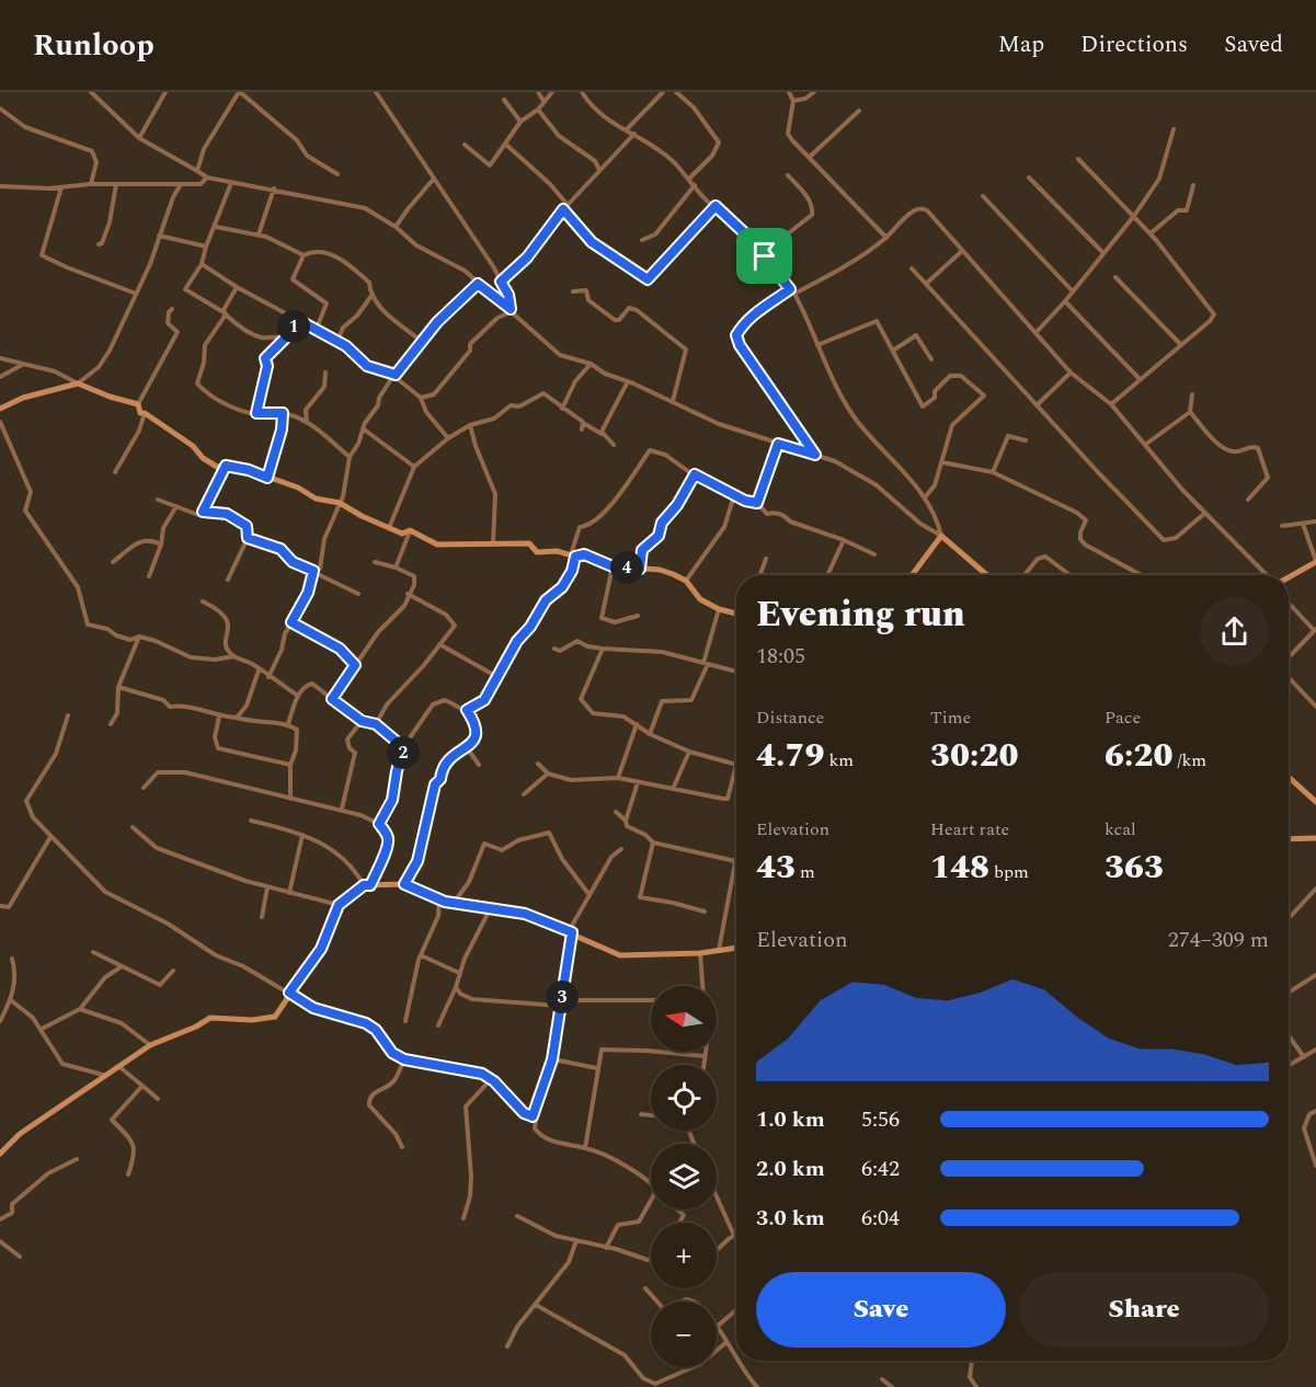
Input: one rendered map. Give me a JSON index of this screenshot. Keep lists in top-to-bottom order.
{
  "north": "left",
  "page": {
    "header": "Runloop",
    "nav": ["Map", "Directions", "Saved"],
    "pins": [
      "1",
      "4",
      "2",
      "3"
    ],
    "heading": ["Evening run", "18:05"],
    "stats": [
      ["Distance", "4.79 km"],
      ["Time", "30:20"],
      ["Pace", "6:20 /km"],
      ["Elevation", "43 m"],
      ["Heart rate", "148 bpm"],
      ["kcal", "363"]
    ],
    "chart": ["Elevation", "274–309 m"],
    "map_buttons": ["+", "−"],
    "list": [
      {
        "name": "1.0 km",
        "note": "5:56"
      },
      {
        "name": "2.0 km",
        "note": "6:42"
      },
      {
        "name": "3.0 km",
        "note": "6:04"
      }
    ],
    "buttons": ["Save", "Share"]
  }
}
